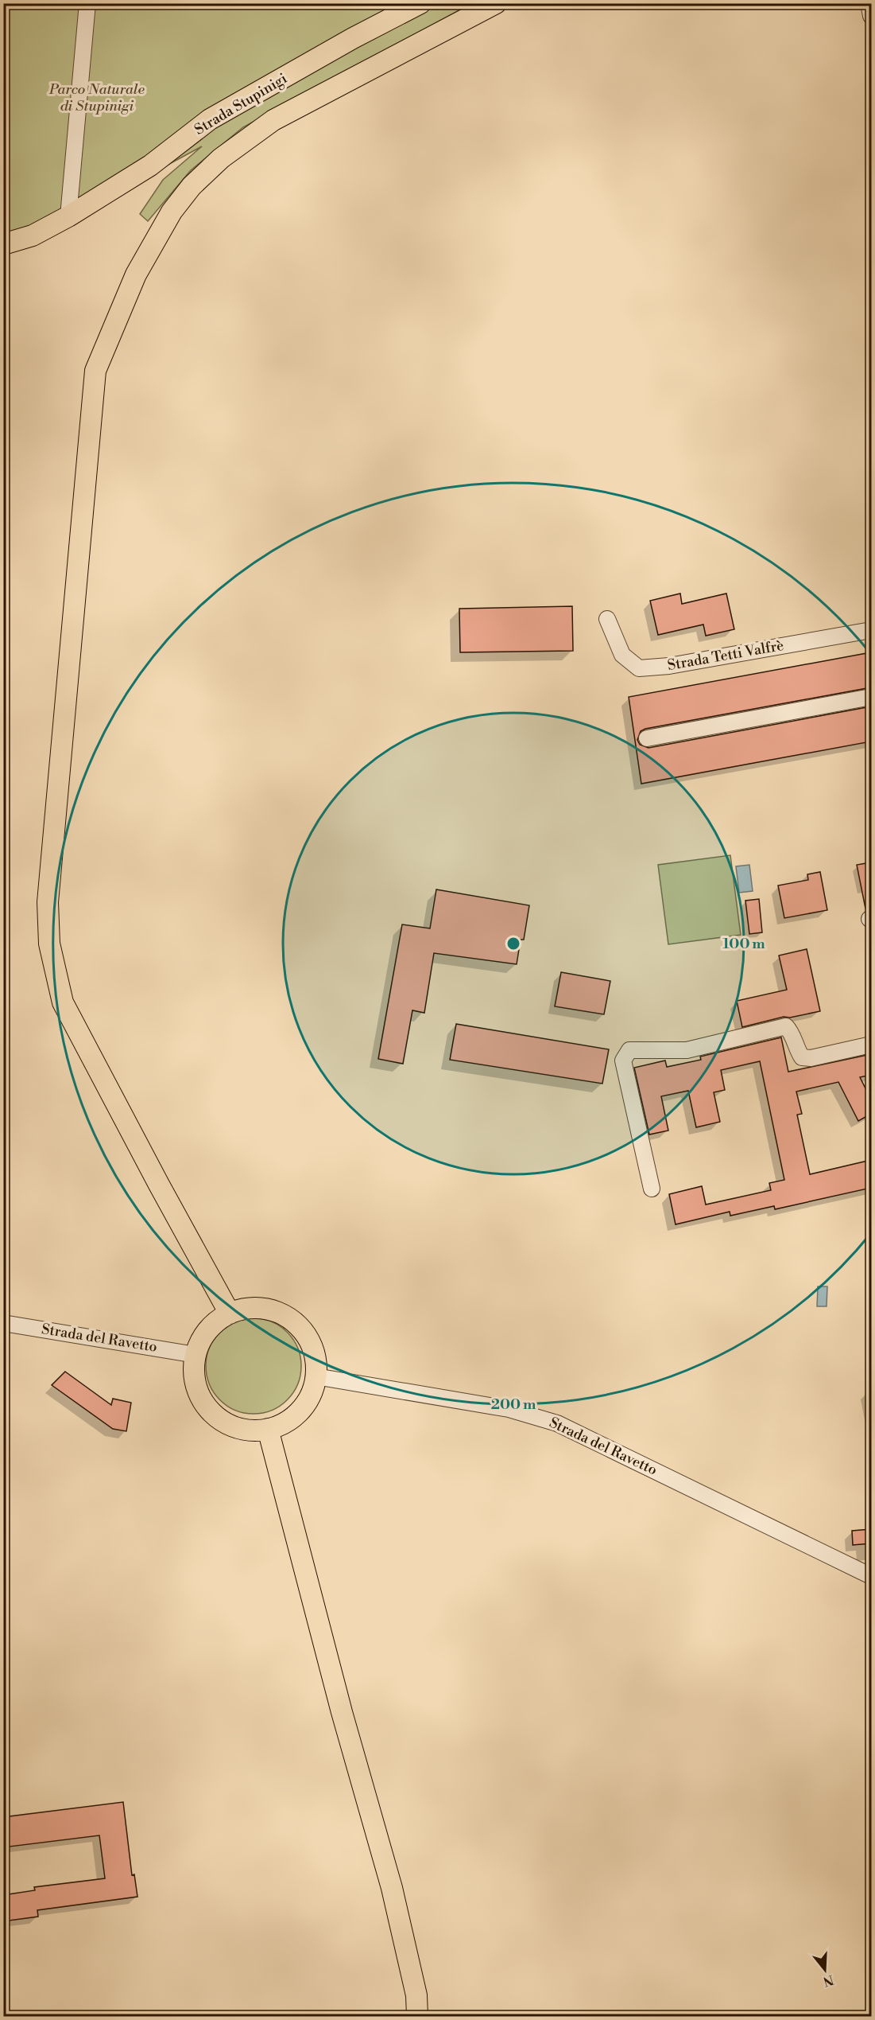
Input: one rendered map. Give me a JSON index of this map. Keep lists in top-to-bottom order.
{
  "streets": {
    "main road": ["Strada Stupinigi"],
    "street": ["Strada Tetti Valfrè", "Strada del Ravetto"]
  },
  "parks": ["Parco Naturale di Stupinigi"],
  "north": "bottom",
  "rings": ["100 m", "200 m"]
}
